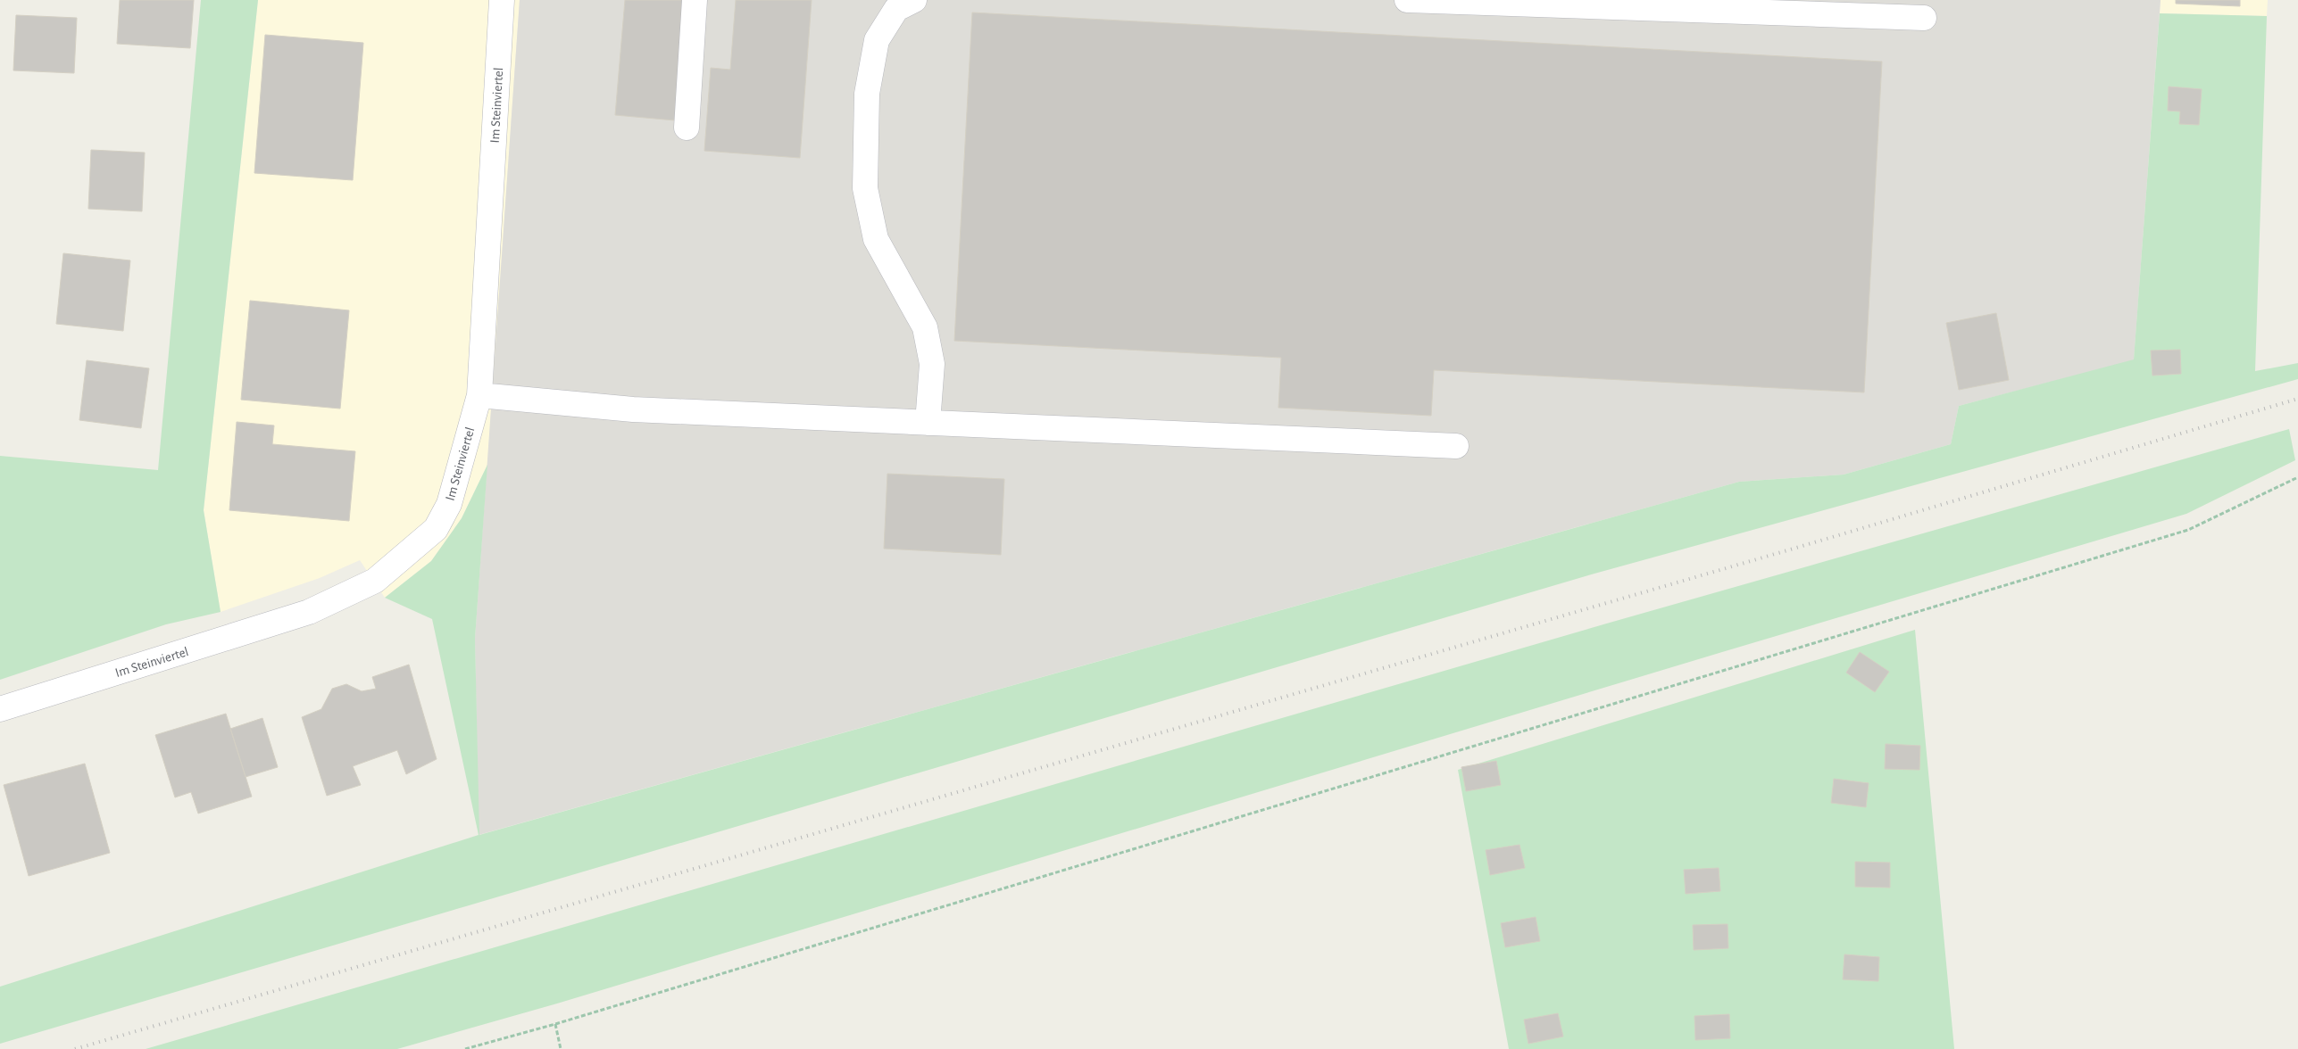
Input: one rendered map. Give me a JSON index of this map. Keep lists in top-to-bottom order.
{
  "streets": {
    "street": ["Im Steinviertel"]
  }
}
